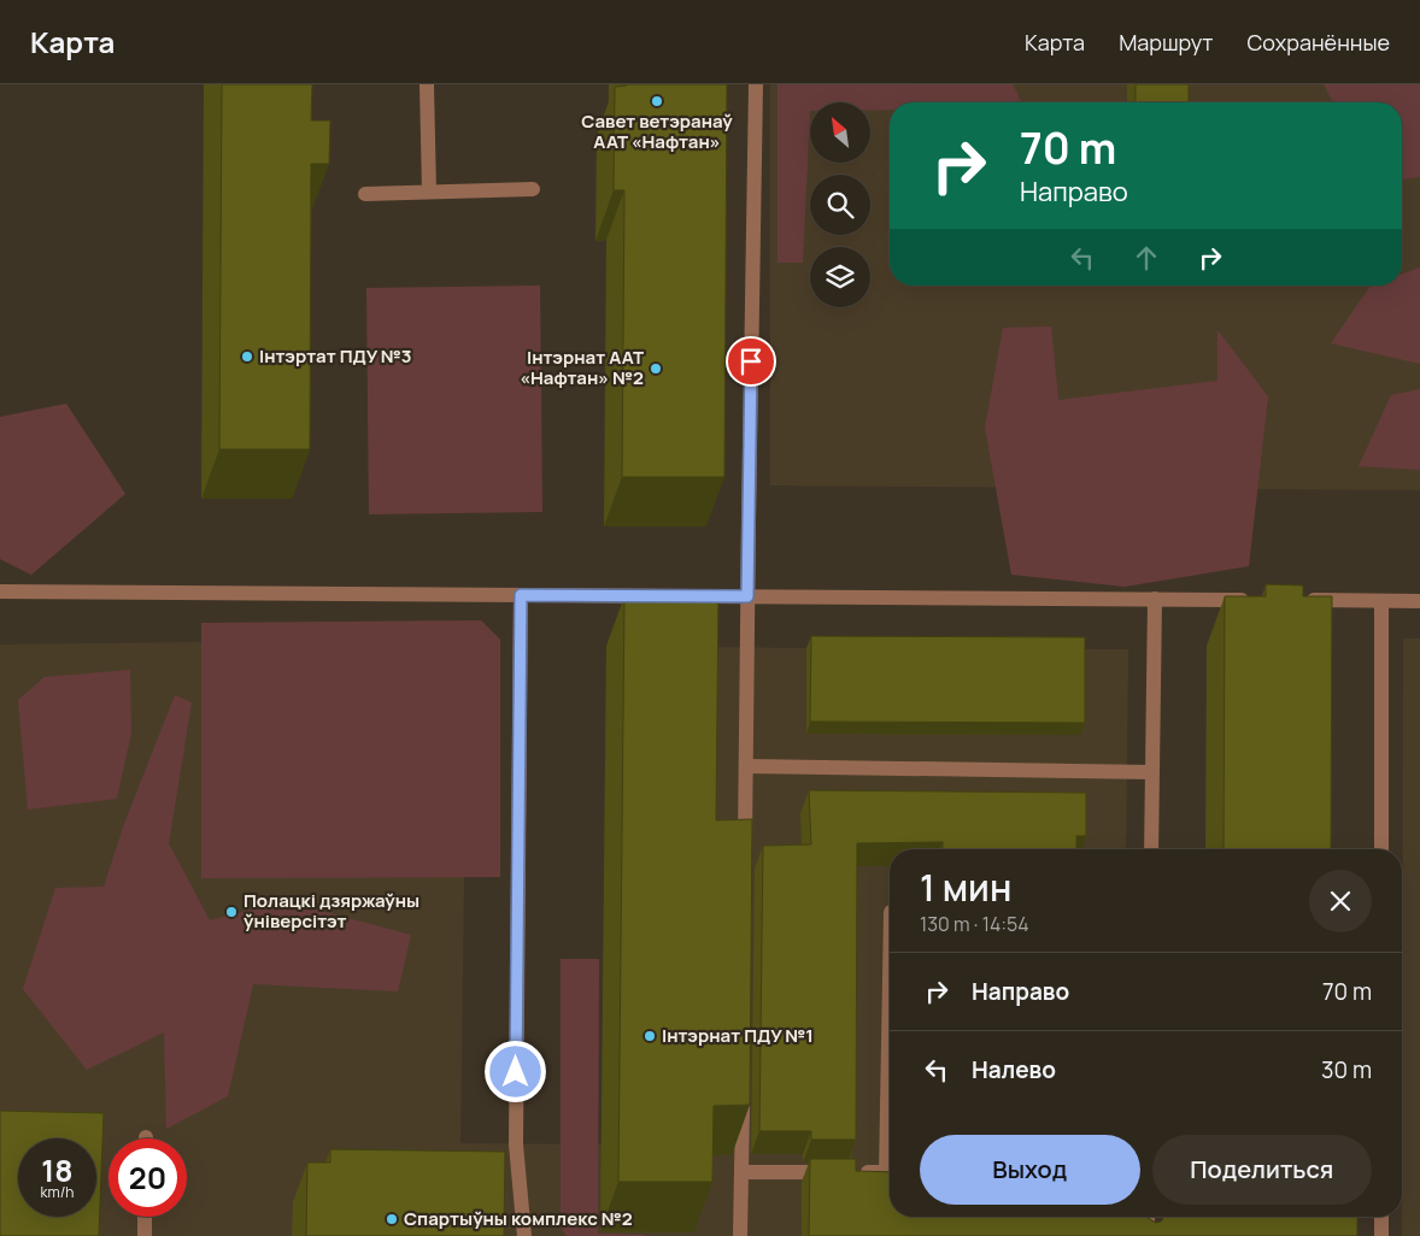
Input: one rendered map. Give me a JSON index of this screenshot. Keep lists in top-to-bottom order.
{
  "places": [
    "Савет ветэранаў ААТ «Нафтан»",
    "Інтэртат ПДУ №3",
    "Інтэрнат ААТ «Нафтан» №2",
    "Полацкі дзяржаўны ўніверсітэт",
    "Інтэрнат ПДУ №1",
    "Спартыўны комплекс №2"
  ],
  "north": "top left",
  "page": {
    "header": "Карта",
    "nav": ["Карта", "Маршрут", "Сохранённые"],
    "turn": ["70 m", "Направо"],
    "heading": ["1 мин", "130 m · 14:54"],
    "list": [
      {
        "name": "Направо",
        "value": "70 m"
      },
      {
        "name": "Налево",
        "value": "30 m"
      }
    ],
    "buttons": ["Выход", "Поделиться"],
    "speed": "18 km/h",
    "limit": "20"
  }
}
